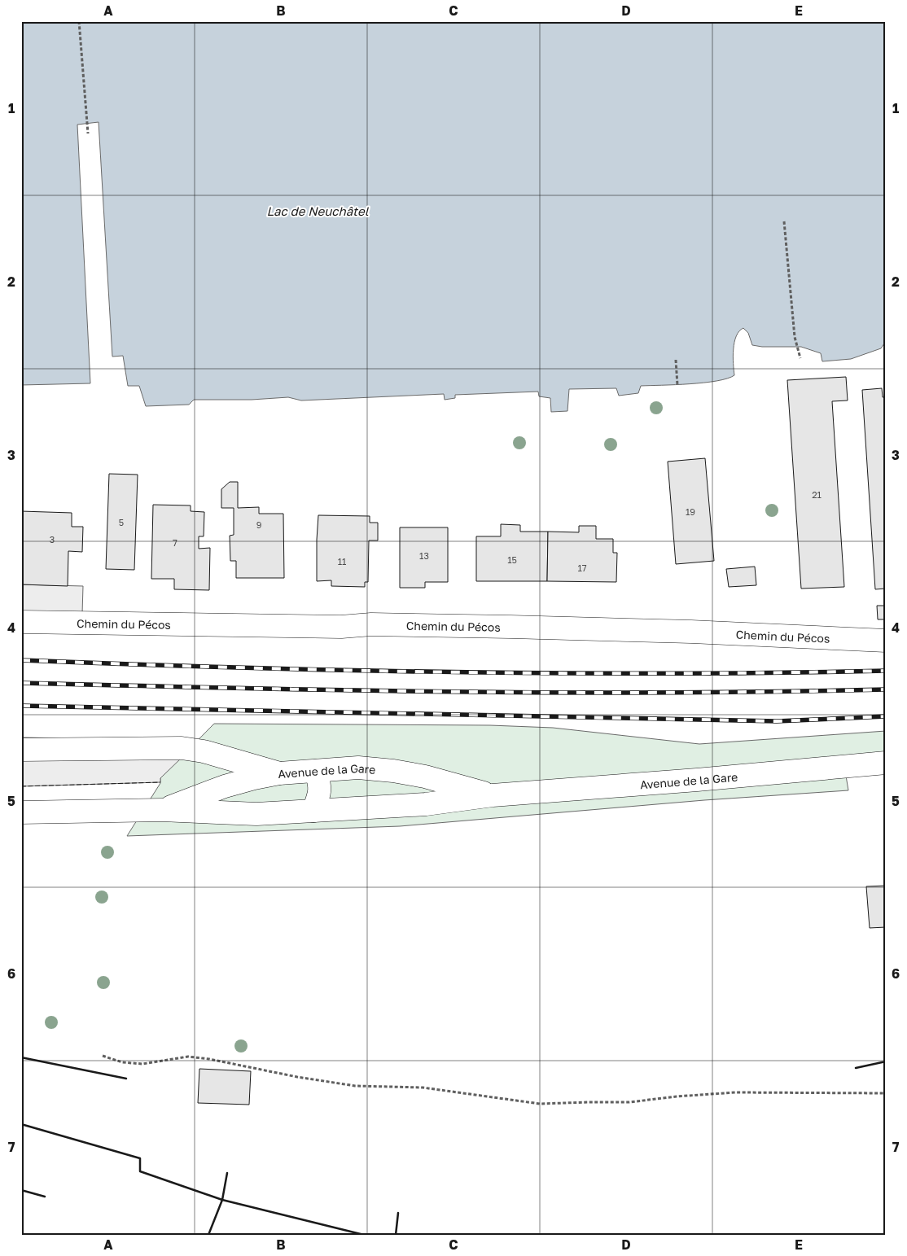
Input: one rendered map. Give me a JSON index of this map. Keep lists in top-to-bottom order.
{
  "streets": {
    "main road": ["Chemin du Pécos", "Avenue de la Gare"]
  },
  "water": ["Lac de Neuchâtel"],
  "house_numbers": [
    "21",
    "19",
    "5",
    "9",
    "3",
    "7",
    "13",
    "15",
    "11",
    "17"
  ],
  "grid": {
    "columns": [
      "A",
      "B",
      "C",
      "D",
      "E"
    ],
    "rows": [
      "1",
      "2",
      "3",
      "4",
      "5",
      "6",
      "7"
    ]
  }
}
